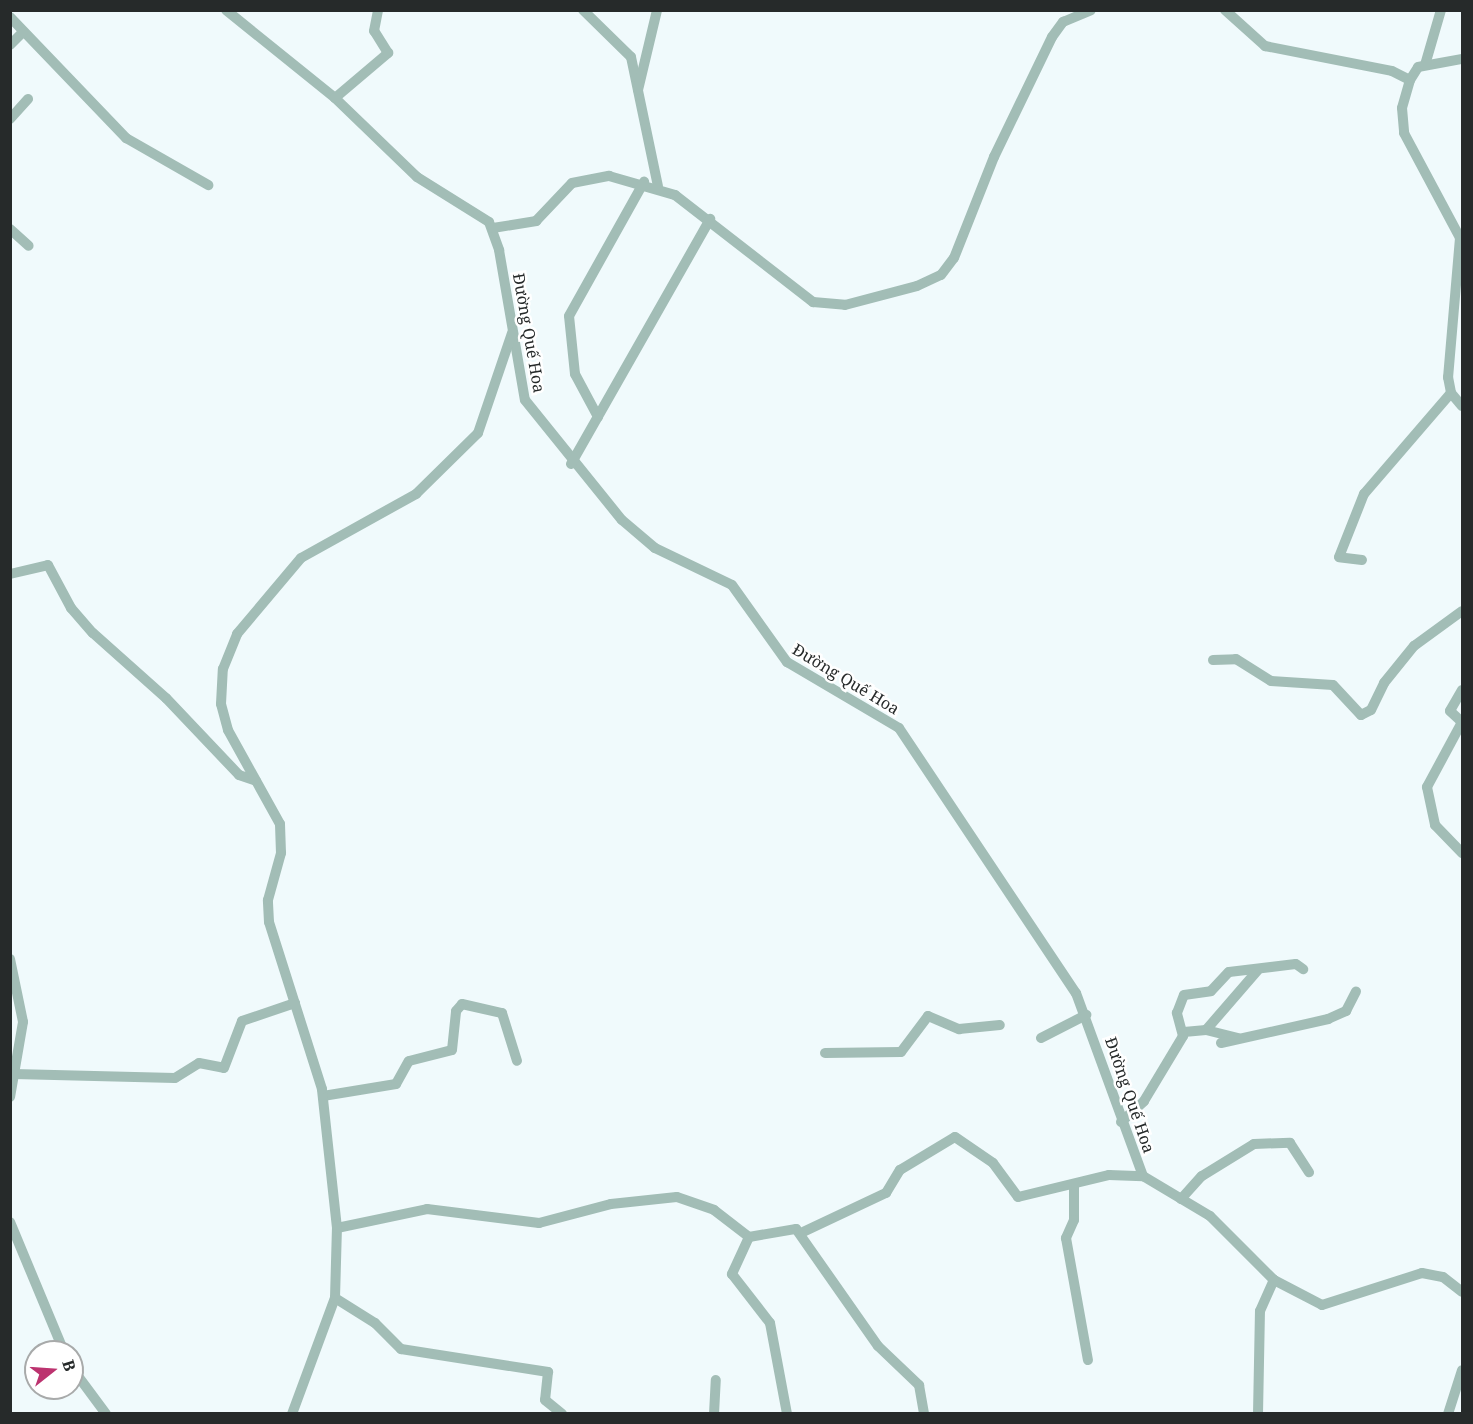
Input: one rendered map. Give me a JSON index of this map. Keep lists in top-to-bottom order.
{
  "streets": {
    "street": ["Đường Quế Hoa"]
  },
  "north": "right"
}
